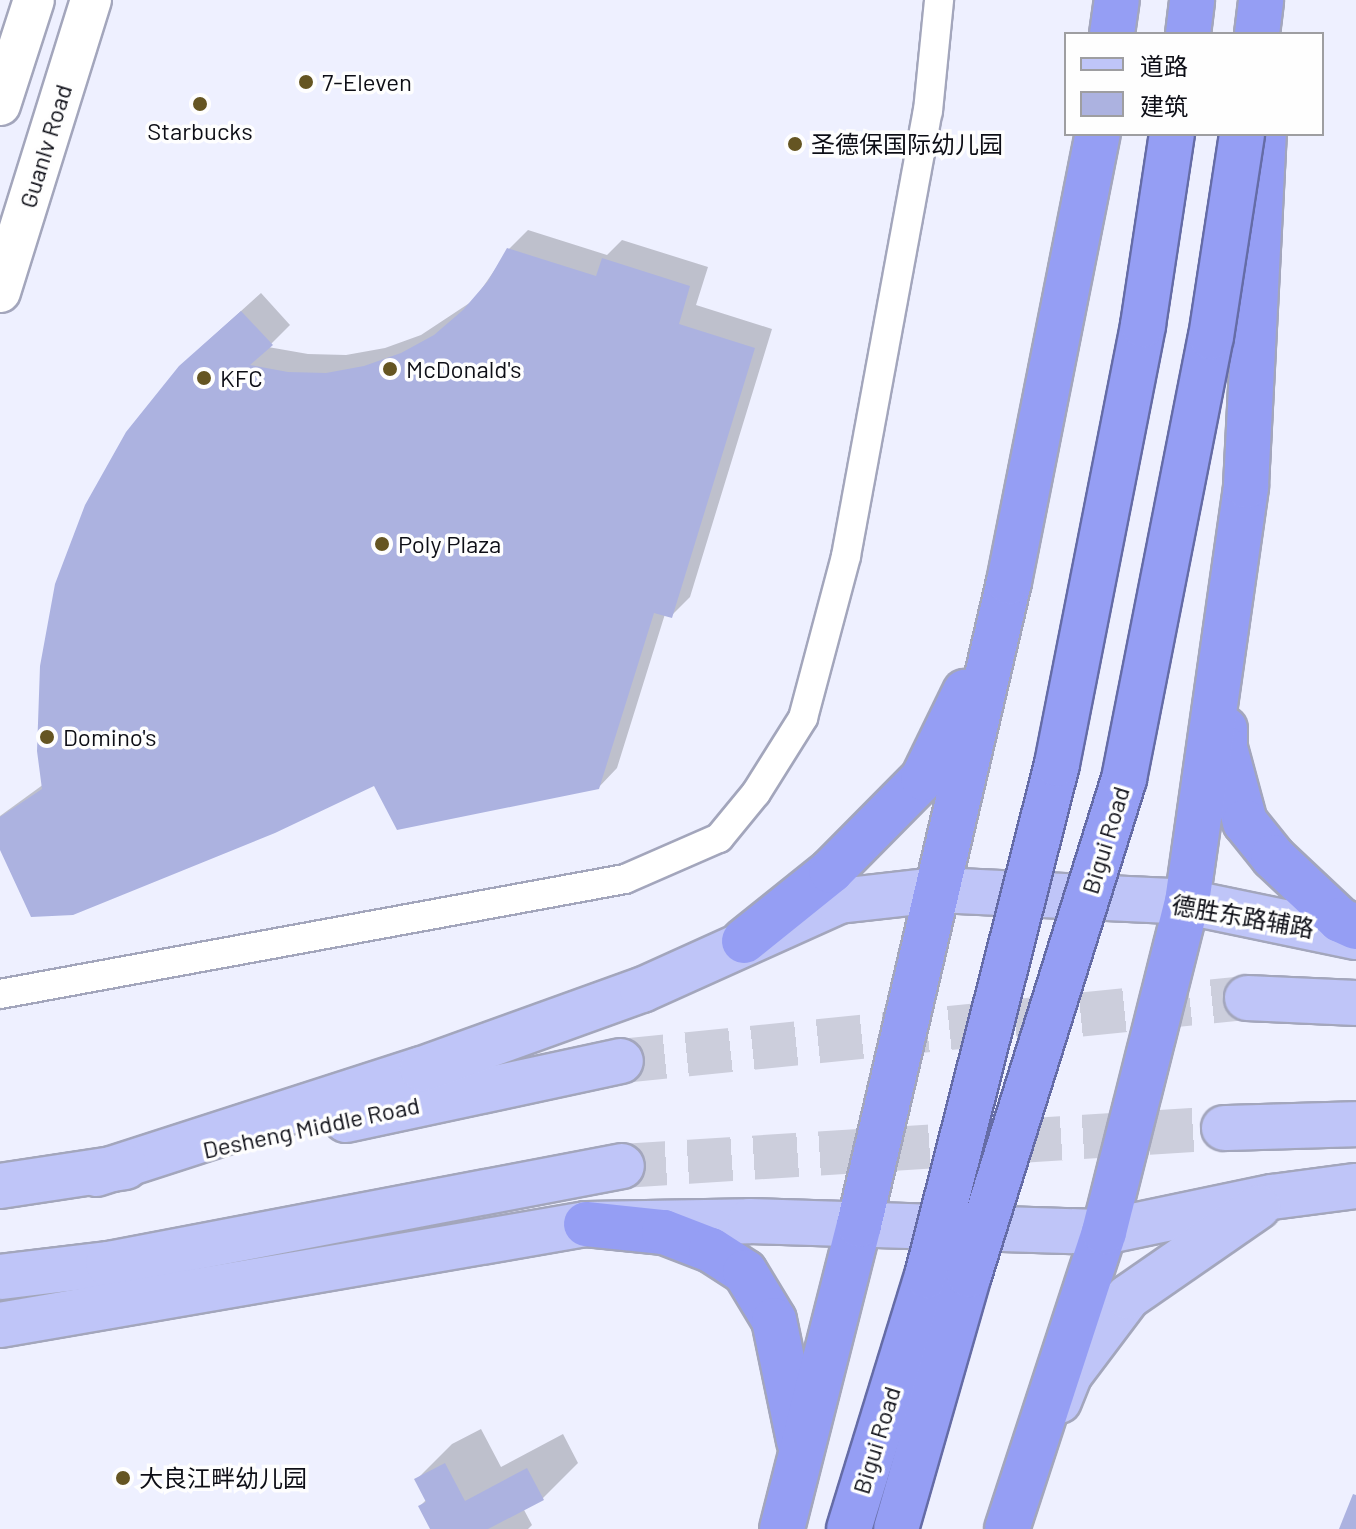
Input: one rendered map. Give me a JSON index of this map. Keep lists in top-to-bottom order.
{
  "streets": {
    "highway": ["Bigui Road"],
    "main road": ["Guanlv Road", "德胜东路辅路", "Desheng Middle Road"]
  },
  "crossings": [
    ["德胜东路辅路", "Desheng Middle Road"]
  ],
  "places": [
    "7-Eleven",
    "Starbucks",
    "圣德保国际幼儿园",
    "McDonald's",
    "KFC",
    "Poly Plaza",
    "Domino's",
    "大良江畔幼儿园"
  ],
  "legend": ["道路", "建筑"]
}
